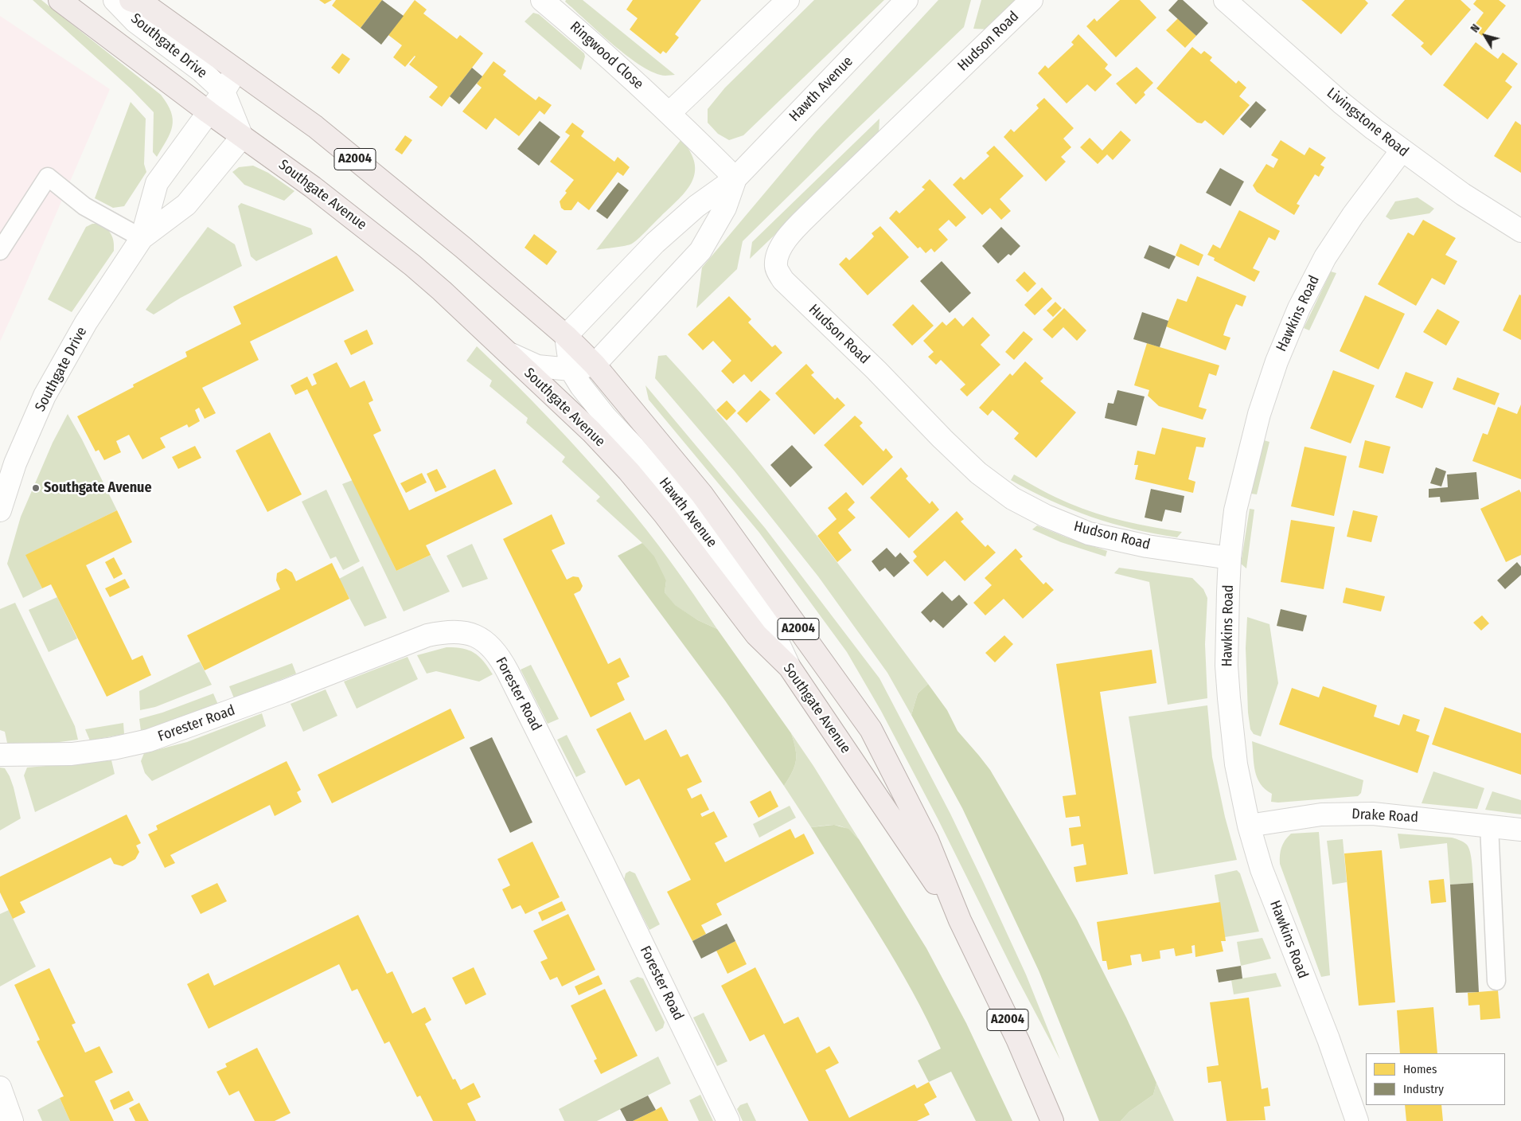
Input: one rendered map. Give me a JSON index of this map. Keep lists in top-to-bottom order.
{
  "streets": {
    "main road": ["A2004", "Southgate Avenue"],
    "street": [
      "Hudson Road",
      "Southgate Drive",
      "Ringwood Close",
      "Hawth Avenue",
      "Livingstone Road",
      "Hawkins Road",
      "Forester Road",
      "Drake Road"
    ]
  },
  "crossings": [
    ["Hudson Road", "Hawkins Road"],
    ["Southgate Drive", "Southgate Avenue"],
    ["Ringwood Close", "Hawth Avenue"],
    ["Hawth Avenue", "Southgate Avenue"],
    ["Livingstone Road", "Hawkins Road"],
    ["Hawkins Road", "Drake Road"]
  ],
  "places": ["Southgate Avenue"],
  "legend": ["Homes", "Industry"],
  "north": "top left"
}
